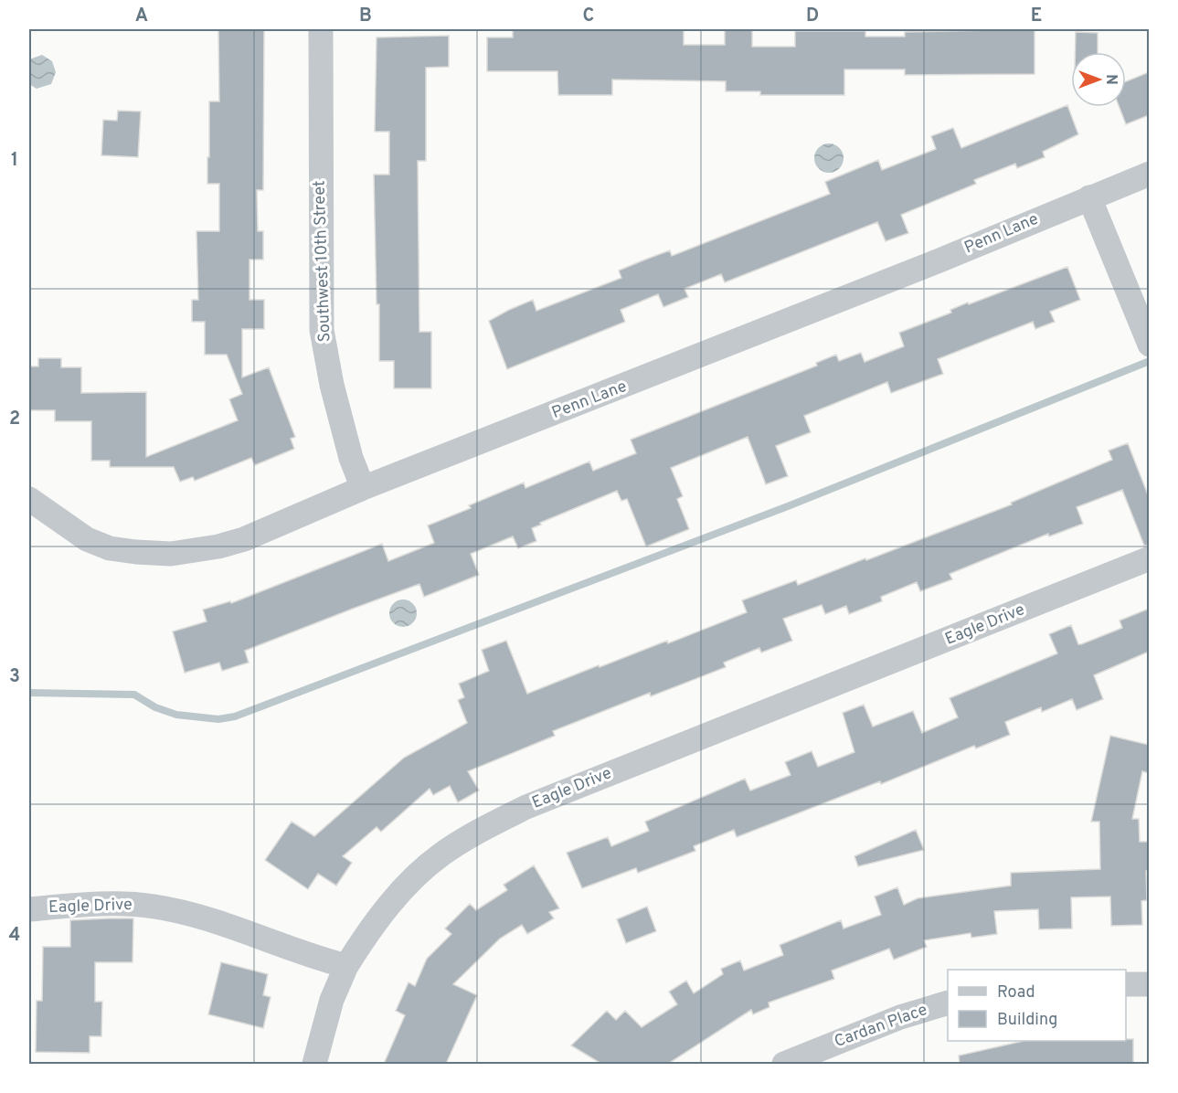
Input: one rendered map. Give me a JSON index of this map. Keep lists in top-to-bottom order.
{
  "streets": {
    "street": [
      "Penn Lane",
      "Southwest 10th Street",
      "Eagle Drive",
      "Cardan Place"
    ]
  },
  "crossings": [
    ["Penn Lane", "Southwest 10th Street"]
  ],
  "legend": ["Road", "Building"],
  "north": "right",
  "grid": {
    "columns": [
      "A",
      "B",
      "C",
      "D",
      "E"
    ],
    "rows": [
      "1",
      "2",
      "3",
      "4"
    ]
  }
}
